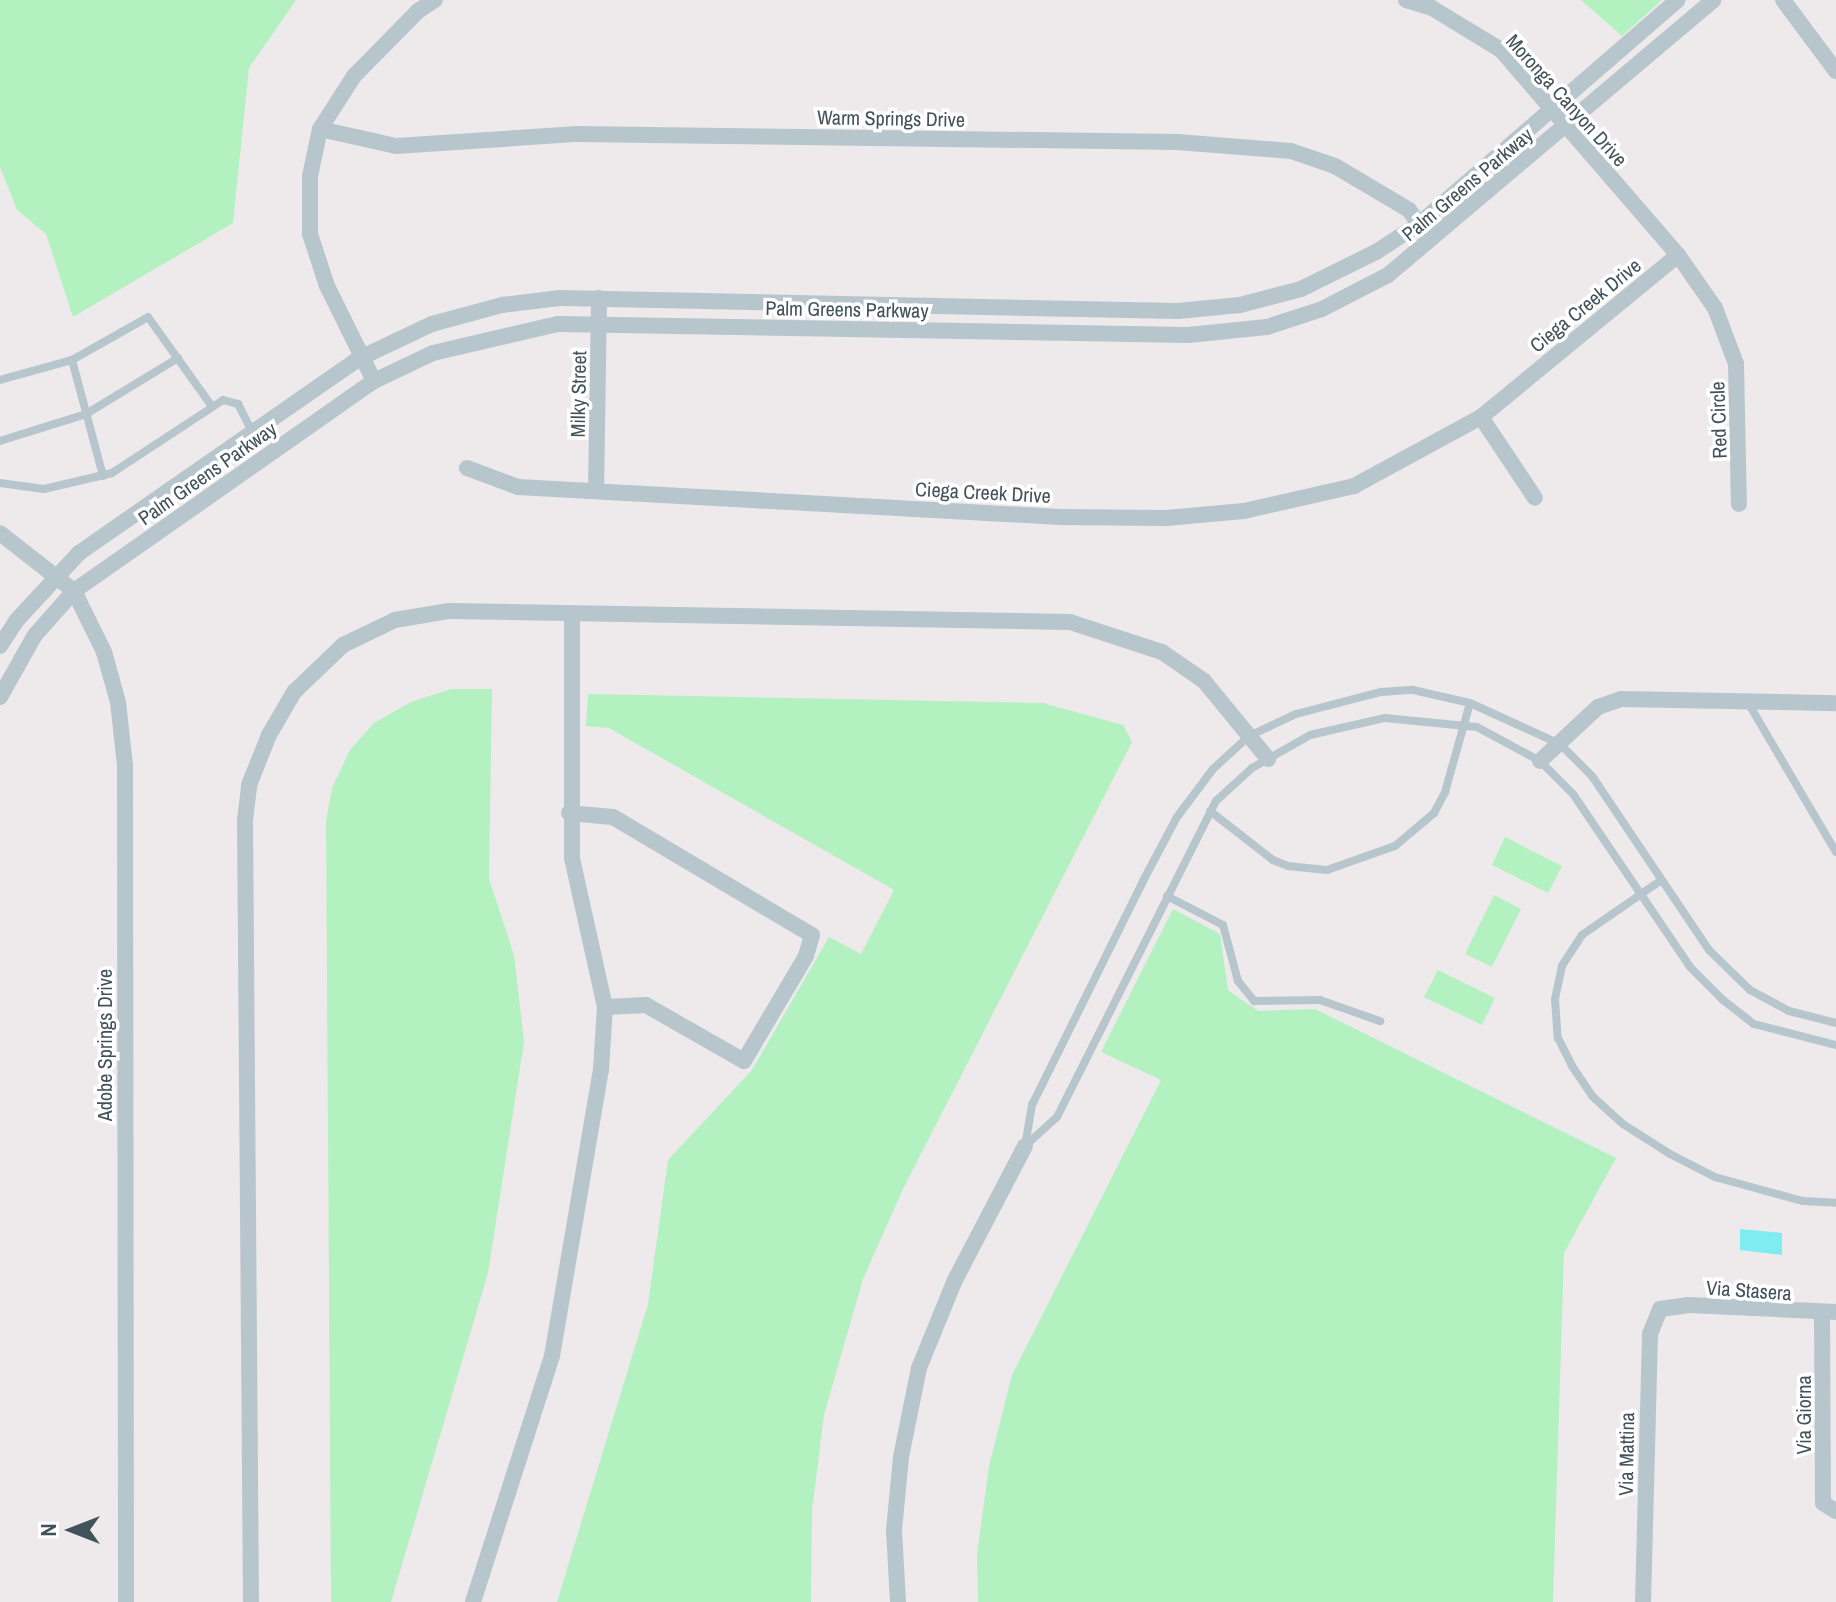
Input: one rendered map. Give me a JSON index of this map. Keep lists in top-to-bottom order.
{
  "streets": {
    "street": [
      "Moronga Canyon Drive",
      "Warm Springs Drive",
      "Palm Greens Parkway",
      "Ciega Creek Drive",
      "Milky Street",
      "Red Circle",
      "Adobe Springs Drive",
      "Via Stasera",
      "Via Giorna",
      "Via Mattina"
    ]
  },
  "crossings": [
    ["Moronga Canyon Drive", "Palm Greens Parkway"],
    ["Moronga Canyon Drive", "Ciega Creek Drive"],
    ["Moronga Canyon Drive", "Red Circle"],
    ["Warm Springs Drive", "Palm Greens Parkway"],
    ["Palm Greens Parkway", "Milky Street"],
    ["Palm Greens Parkway", "Adobe Springs Drive"],
    ["Ciega Creek Drive", "Milky Street"],
    ["Ciega Creek Drive", "Red Circle"],
    ["Via Stasera", "Via Giorna"],
    ["Via Stasera", "Via Mattina"]
  ],
  "north": "left"
}
